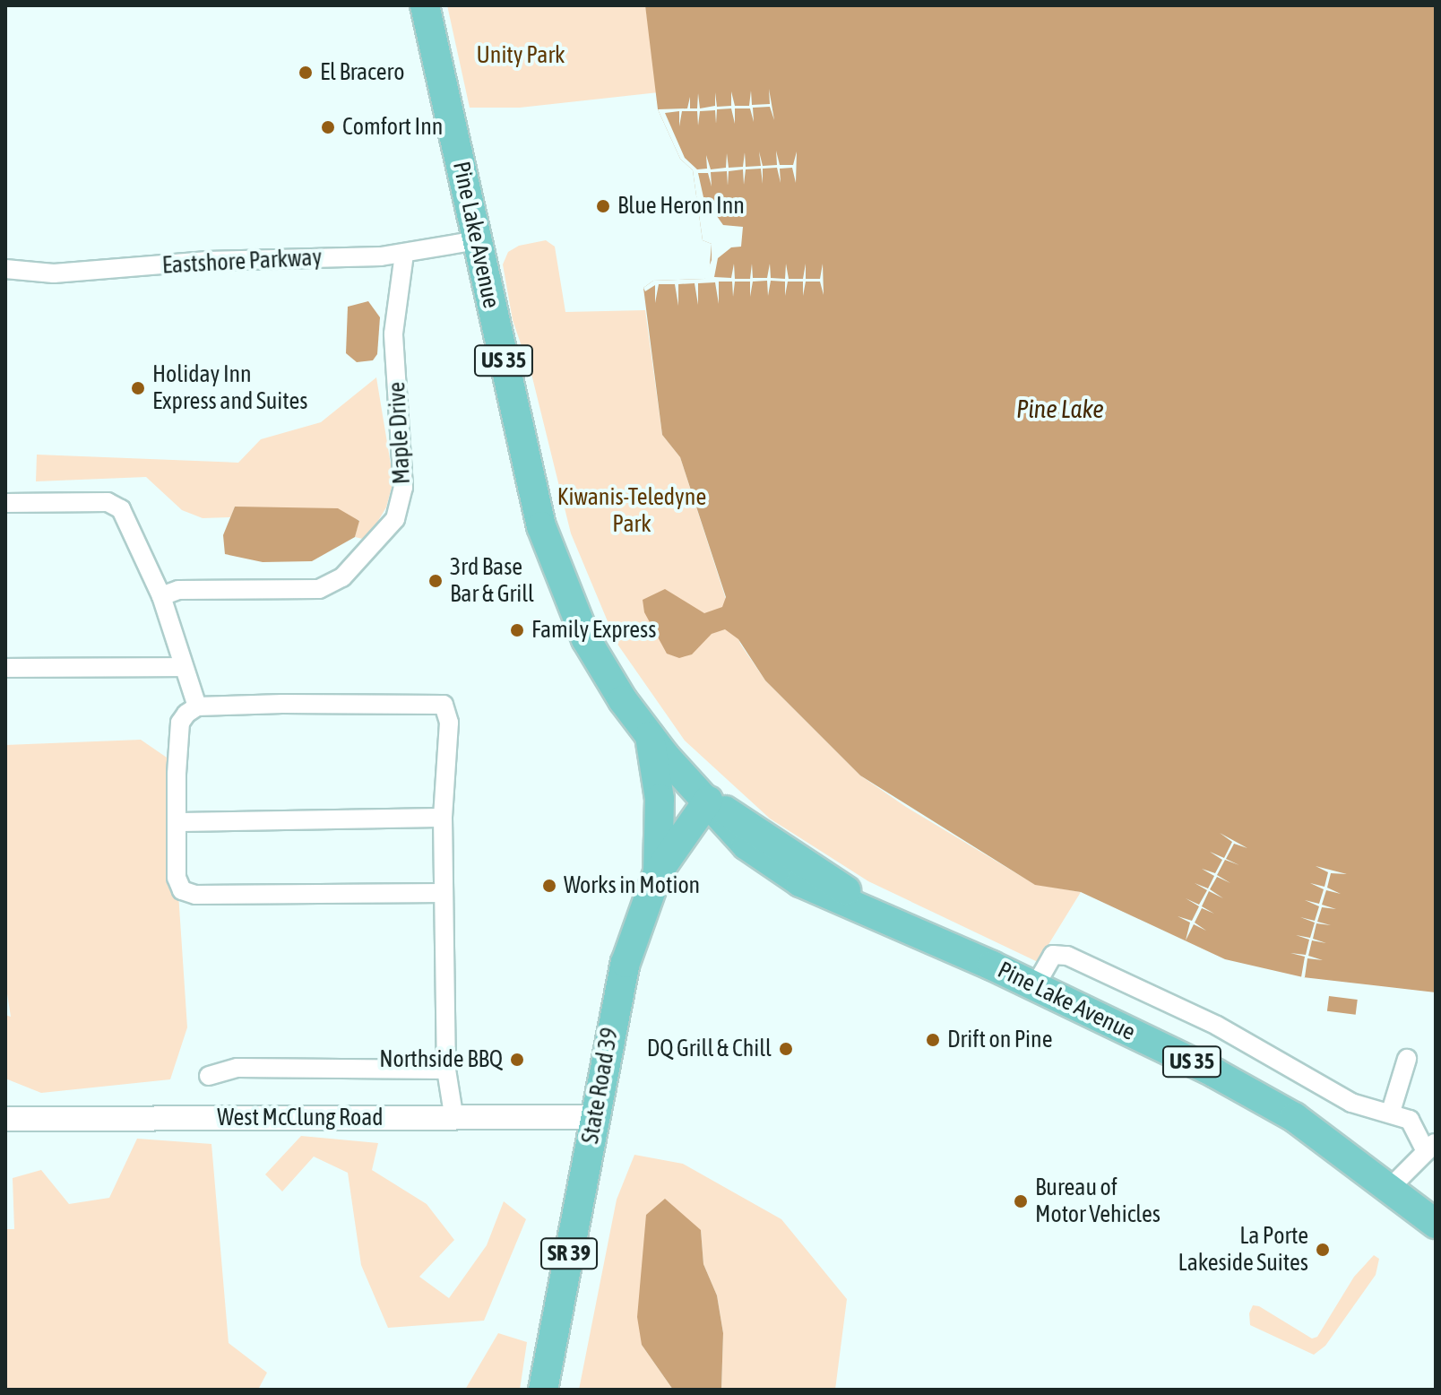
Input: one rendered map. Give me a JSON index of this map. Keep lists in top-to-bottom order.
{
  "streets": {
    "main road": [
      "Pine Lake Avenue",
      "US 35",
      "State Road 39",
      "SR 39"
    ],
    "street": ["Eastshore Parkway", "Maple Drive", "West McClung Road"]
  },
  "crossings": [
    ["Pine Lake Avenue", "Eastshore Parkway"],
    ["Pine Lake Avenue", "State Road 39"],
    ["Eastshore Parkway", "Maple Drive"],
    ["State Road 39", "West McClung Road"]
  ],
  "water": ["Pine Lake"],
  "parks": ["Unity Park", "Kiwanis-Teledyne Park"],
  "places": [
    "El Bracero",
    "Comfort Inn",
    "Blue Heron Inn",
    "Holiday Inn Express and Suites",
    "3rd Base Bar & Grill",
    "Family Express",
    "Works in Motion",
    "Drift on Pine",
    "DQ Grill & Chill",
    "Northside BBQ",
    "Bureau of Motor Vehicles",
    "La Porte Lakeside Suites"
  ]
}
